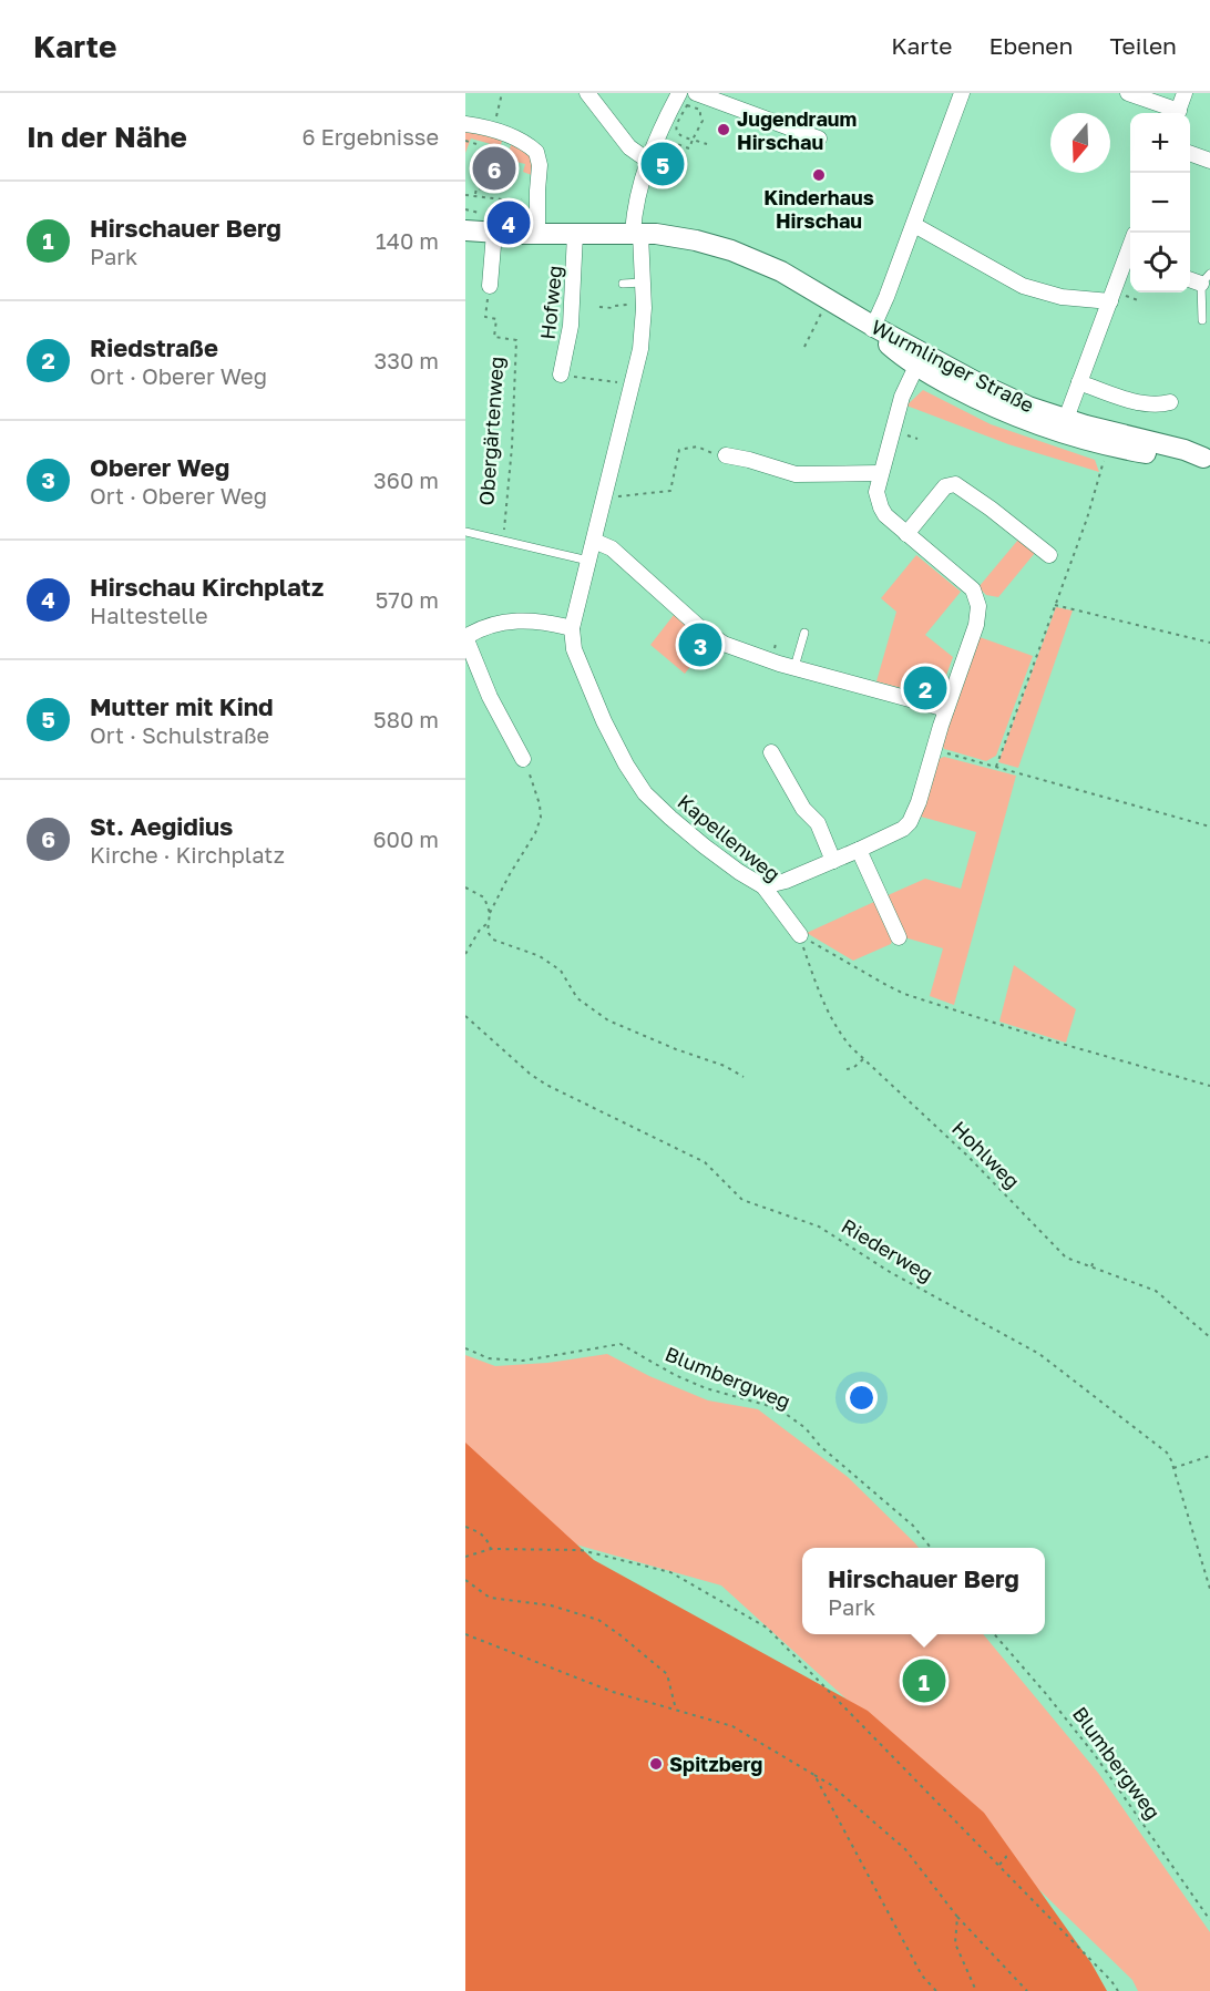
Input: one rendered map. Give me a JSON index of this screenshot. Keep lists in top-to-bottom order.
{
  "streets": {
    "main road": ["Wurmlinger Straße"],
    "street": ["Hofweg", "Kapellenweg"],
    "path": [
      "Obergärtenweg",
      "Hohlweg",
      "Riederweg",
      "Blumbergweg"
    ]
  },
  "crossings": [
    ["Hofweg", "Wurmlinger Straße"],
    ["Wurmlinger Straße", "Kapellenweg"],
    ["Kapellenweg", "Hohlweg"]
  ],
  "places": ["Jugendraum Hirschau", "Kinderhaus Hirschau", "Spitzberg"],
  "north": "bottom",
  "page": {
    "header": "Karte",
    "nav": ["Karte", "Ebenen", "Teilen"],
    "heading": ["In der Nähe", "6 Ergebnisse"],
    "map_buttons": ["+", "−"],
    "pins": [
      "5",
      "6",
      "4",
      "3",
      "2",
      "1"
    ],
    "list": [
      {
        "mark": "1",
        "name": "Hirschauer Berg",
        "note": "Park",
        "value": "140 m"
      },
      {
        "mark": "2",
        "name": "Riedstraße",
        "note": "Ort · Oberer Weg",
        "value": "330 m"
      },
      {
        "mark": "3",
        "name": "Oberer Weg",
        "note": "Ort · Oberer Weg",
        "value": "360 m"
      },
      {
        "mark": "4",
        "name": "Hirschau Kirchplatz",
        "note": "Haltestelle",
        "value": "570 m"
      },
      {
        "mark": "5",
        "name": "Mutter mit Kind",
        "note": "Ort · Schulstraße",
        "value": "580 m"
      },
      {
        "mark": "6",
        "name": "St. Aegidius",
        "note": "Kirche · Kirchplatz",
        "value": "600 m"
      }
    ],
    "popup": ["Hirschauer Berg", "Park"]
  }
}
